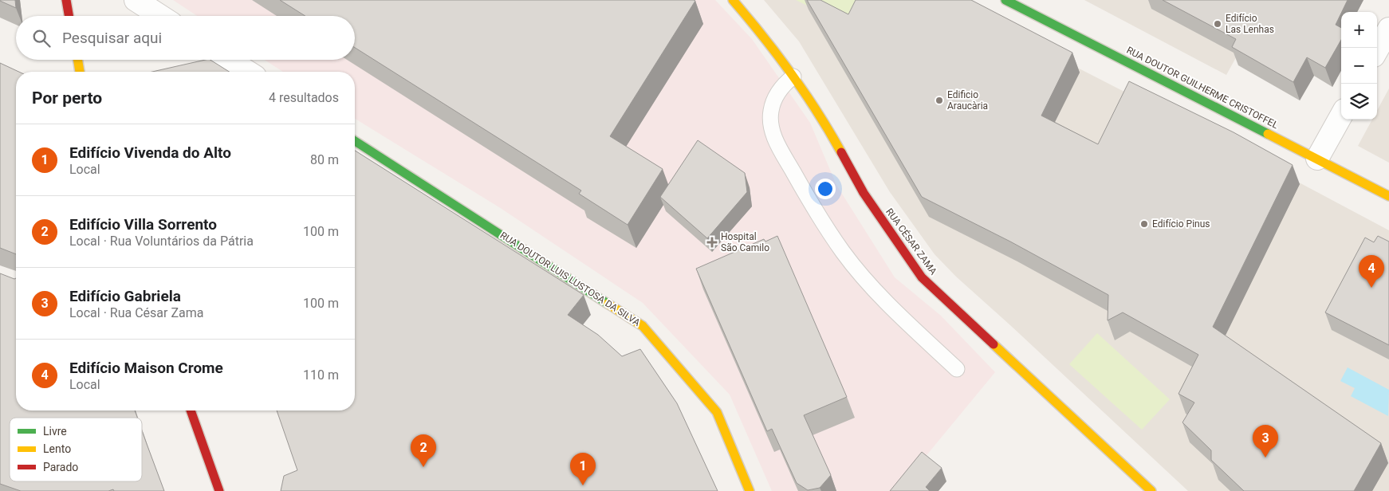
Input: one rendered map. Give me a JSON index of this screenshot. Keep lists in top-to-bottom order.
{
  "streets": {
    "street": ["RUA DOUTOR GUILHERME CRISTOFFEL", "RUA CÉSAR ZAMA", "RUA DOUTOR LUIS LUSTOSA DA SILVA"]
  },
  "places": {
    "other": ["Edifício Las Lenhas", "Edificio Araucària", "Edifício Pinus"],
    "health": ["Hospital São Camilo"]
  },
  "legend": ["Livre", "Lento", "Parado"],
  "page": {
    "map_buttons": ["+", "−"],
    "search": "Pesquisar aqui",
    "heading": ["Por perto", "4 resultados"],
    "list": [
      {
        "mark": "1",
        "name": "Edifício Vivenda do Alto",
        "note": "Local",
        "value": "80 m"
      },
      {
        "mark": "2",
        "name": "Edifício Villa Sorrento",
        "note": "Local · Rua Voluntários da Pátria",
        "value": "100 m"
      },
      {
        "mark": "3",
        "name": "Edifício Gabriela",
        "note": "Local · Rua César Zama",
        "value": "100 m"
      },
      {
        "mark": "4",
        "name": "Edifício Maison Crome",
        "note": "Local",
        "value": "110 m"
      }
    ],
    "pins": [
      "4",
      "3",
      "2",
      "1"
    ]
  }
}
